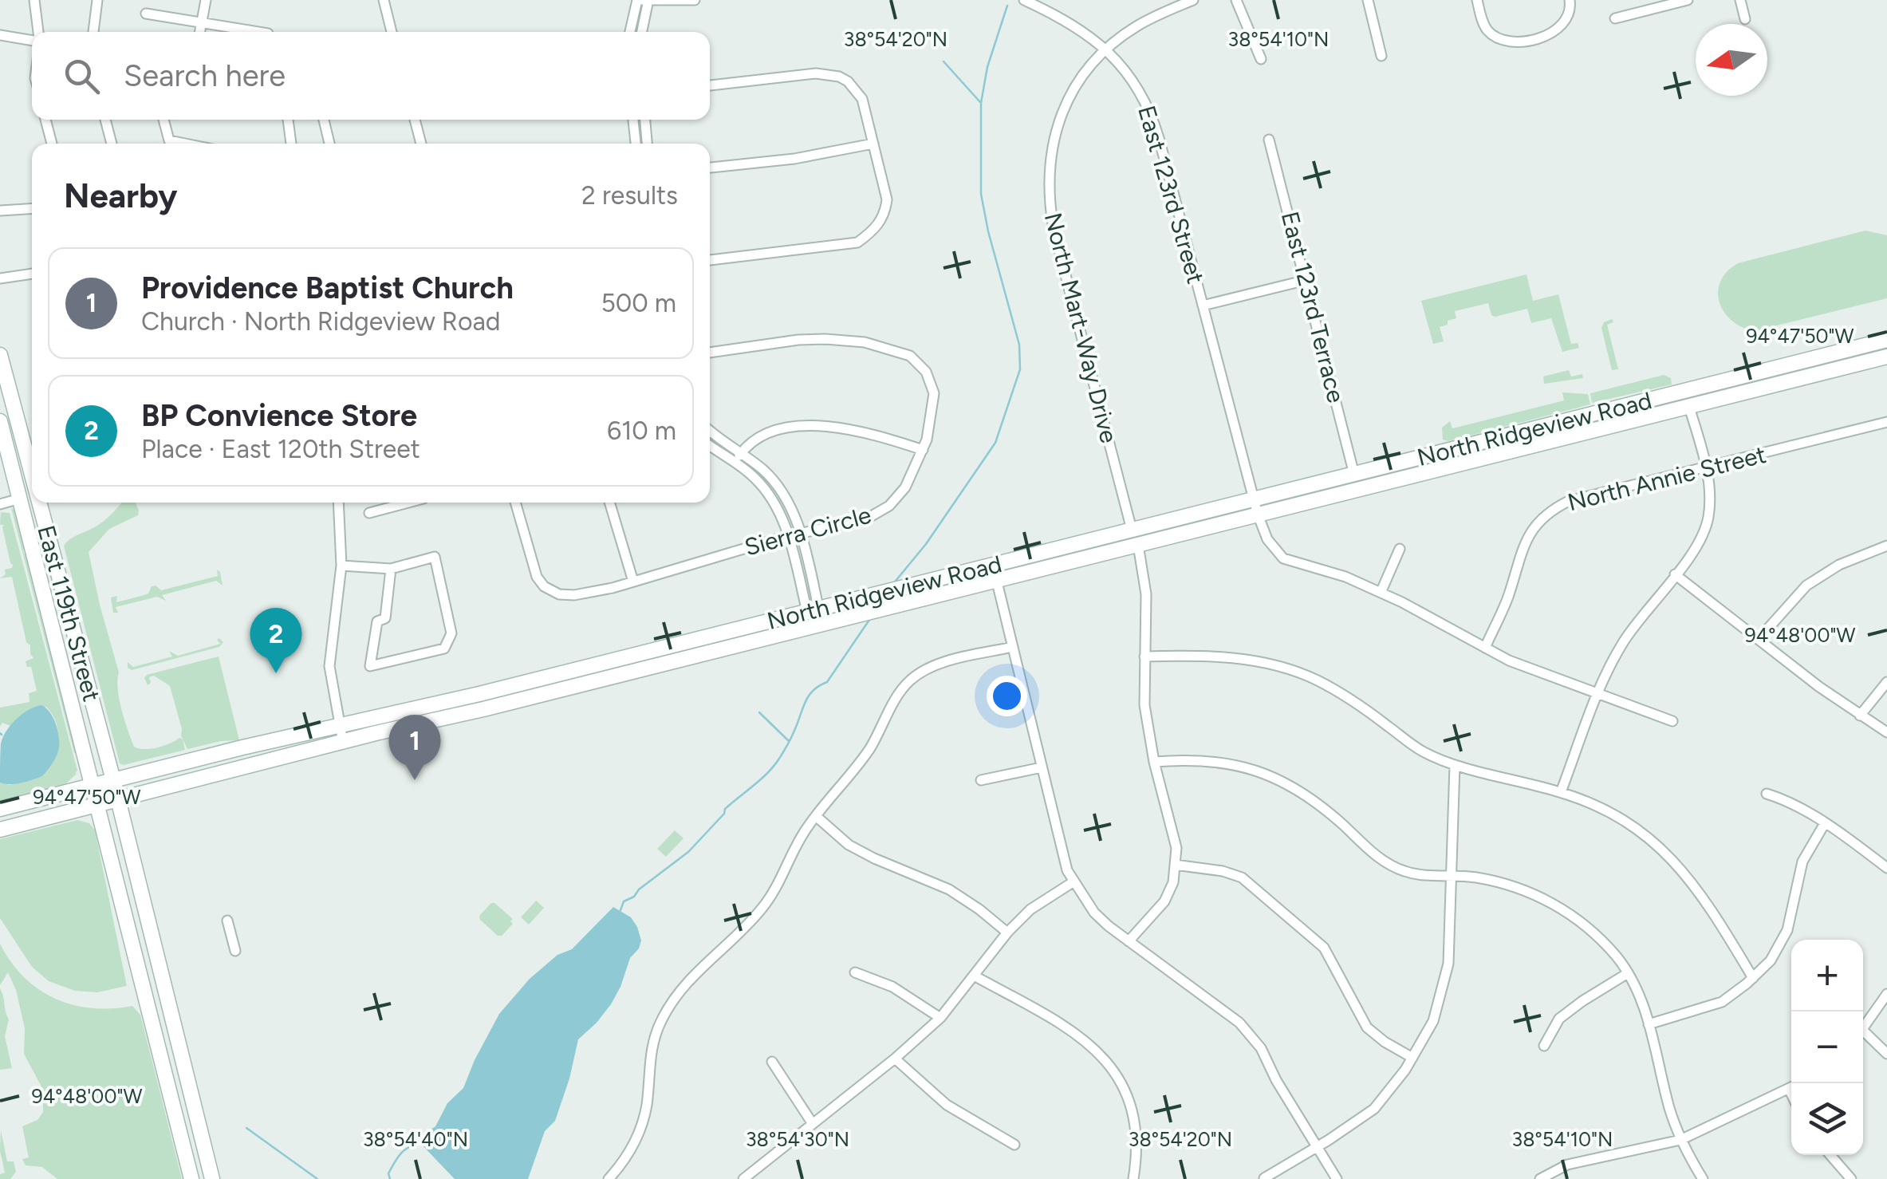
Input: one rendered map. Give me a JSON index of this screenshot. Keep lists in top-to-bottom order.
{
  "streets": {
    "main road": ["North Ridgeview Road", "East 119th Street"],
    "street": [
      "East 123rd Street",
      "East 123rd Terrace",
      "North Mart-Way Drive",
      "North Annie Street",
      "Sierra Circle"
    ]
  },
  "crossings": [
    ["East 123rd Street", "East 123rd Terrace"],
    ["East 123rd Street", "North Mart-Way Drive"],
    ["East 123rd Street", "North Ridgeview Road"],
    ["East 123rd Street", "North Annie Street"],
    ["East 123rd Terrace", "North Ridgeview Road"],
    ["North Mart-Way Drive", "North Ridgeview Road"],
    ["North Ridgeview Road", "East 119th Street"]
  ],
  "north": "left",
  "page": {
    "search": "Search here",
    "heading": ["Nearby", "2 results"],
    "list": [
      {
        "mark": "1",
        "name": "Providence Baptist Church",
        "note": "Church · North Ridgeview Road",
        "value": "500 m"
      },
      {
        "mark": "2",
        "name": "BP Convience Store",
        "note": "Place · East 120th Street",
        "value": "610 m"
      }
    ],
    "pins": ["2", "1"],
    "map_buttons": ["+", "−"]
  },
  "coordinates": [
    "38°54'20\"N",
    "38°54'10\"N",
    "94°47'50\"W",
    "94°48'00\"W",
    "38°54'40\"N",
    "38°54'30\"N"
  ]
}
